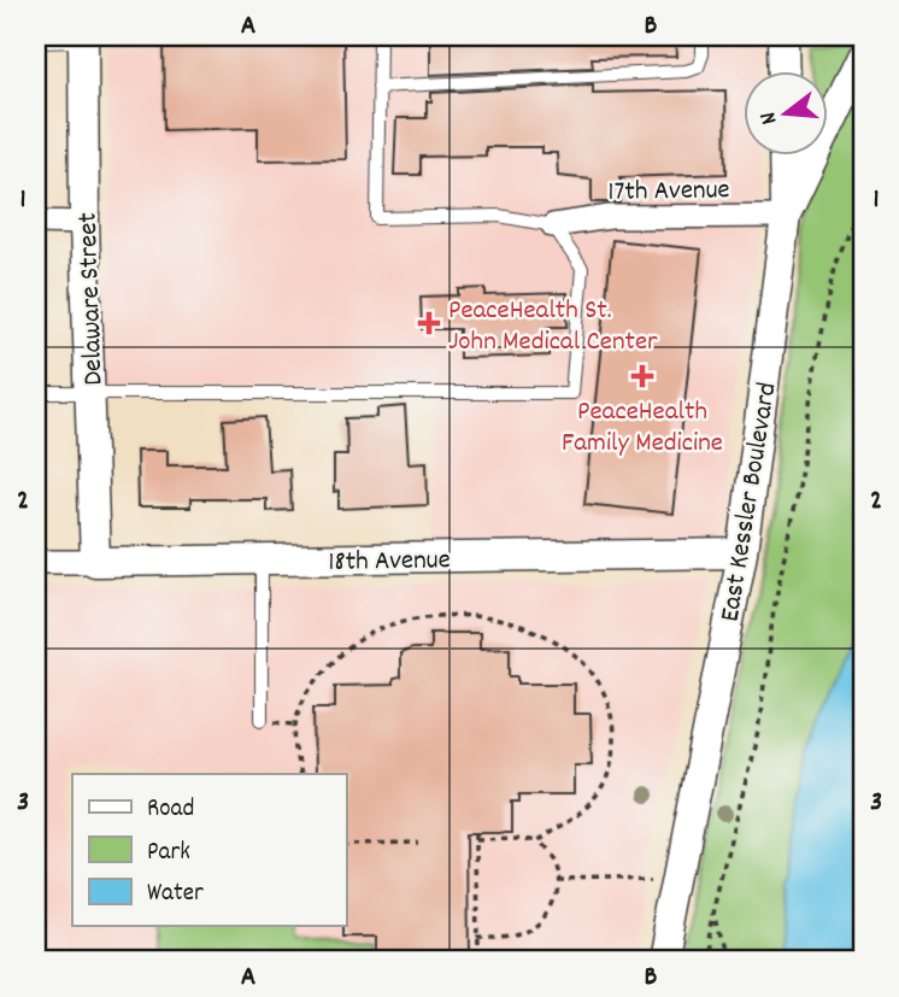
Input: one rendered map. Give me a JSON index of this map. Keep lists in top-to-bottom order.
{
  "streets": {
    "street": [
      "17th Avenue",
      "Delaware Street",
      "East Kessler Boulevard",
      "18th Avenue"
    ]
  },
  "crossings": [
    ["17th Avenue", "East Kessler Boulevard"],
    ["Delaware Street", "18th Avenue"],
    ["East Kessler Boulevard", "18th Avenue"]
  ],
  "places": {
    "health": ["PeaceHealth St. John Medical Center", "PeaceHealth Family Medicine"]
  },
  "legend": ["Road", "Park", "Water"],
  "north": "left",
  "grid": {
    "columns": ["A", "B"],
    "rows": ["1", "2", "3"]
  }
}
